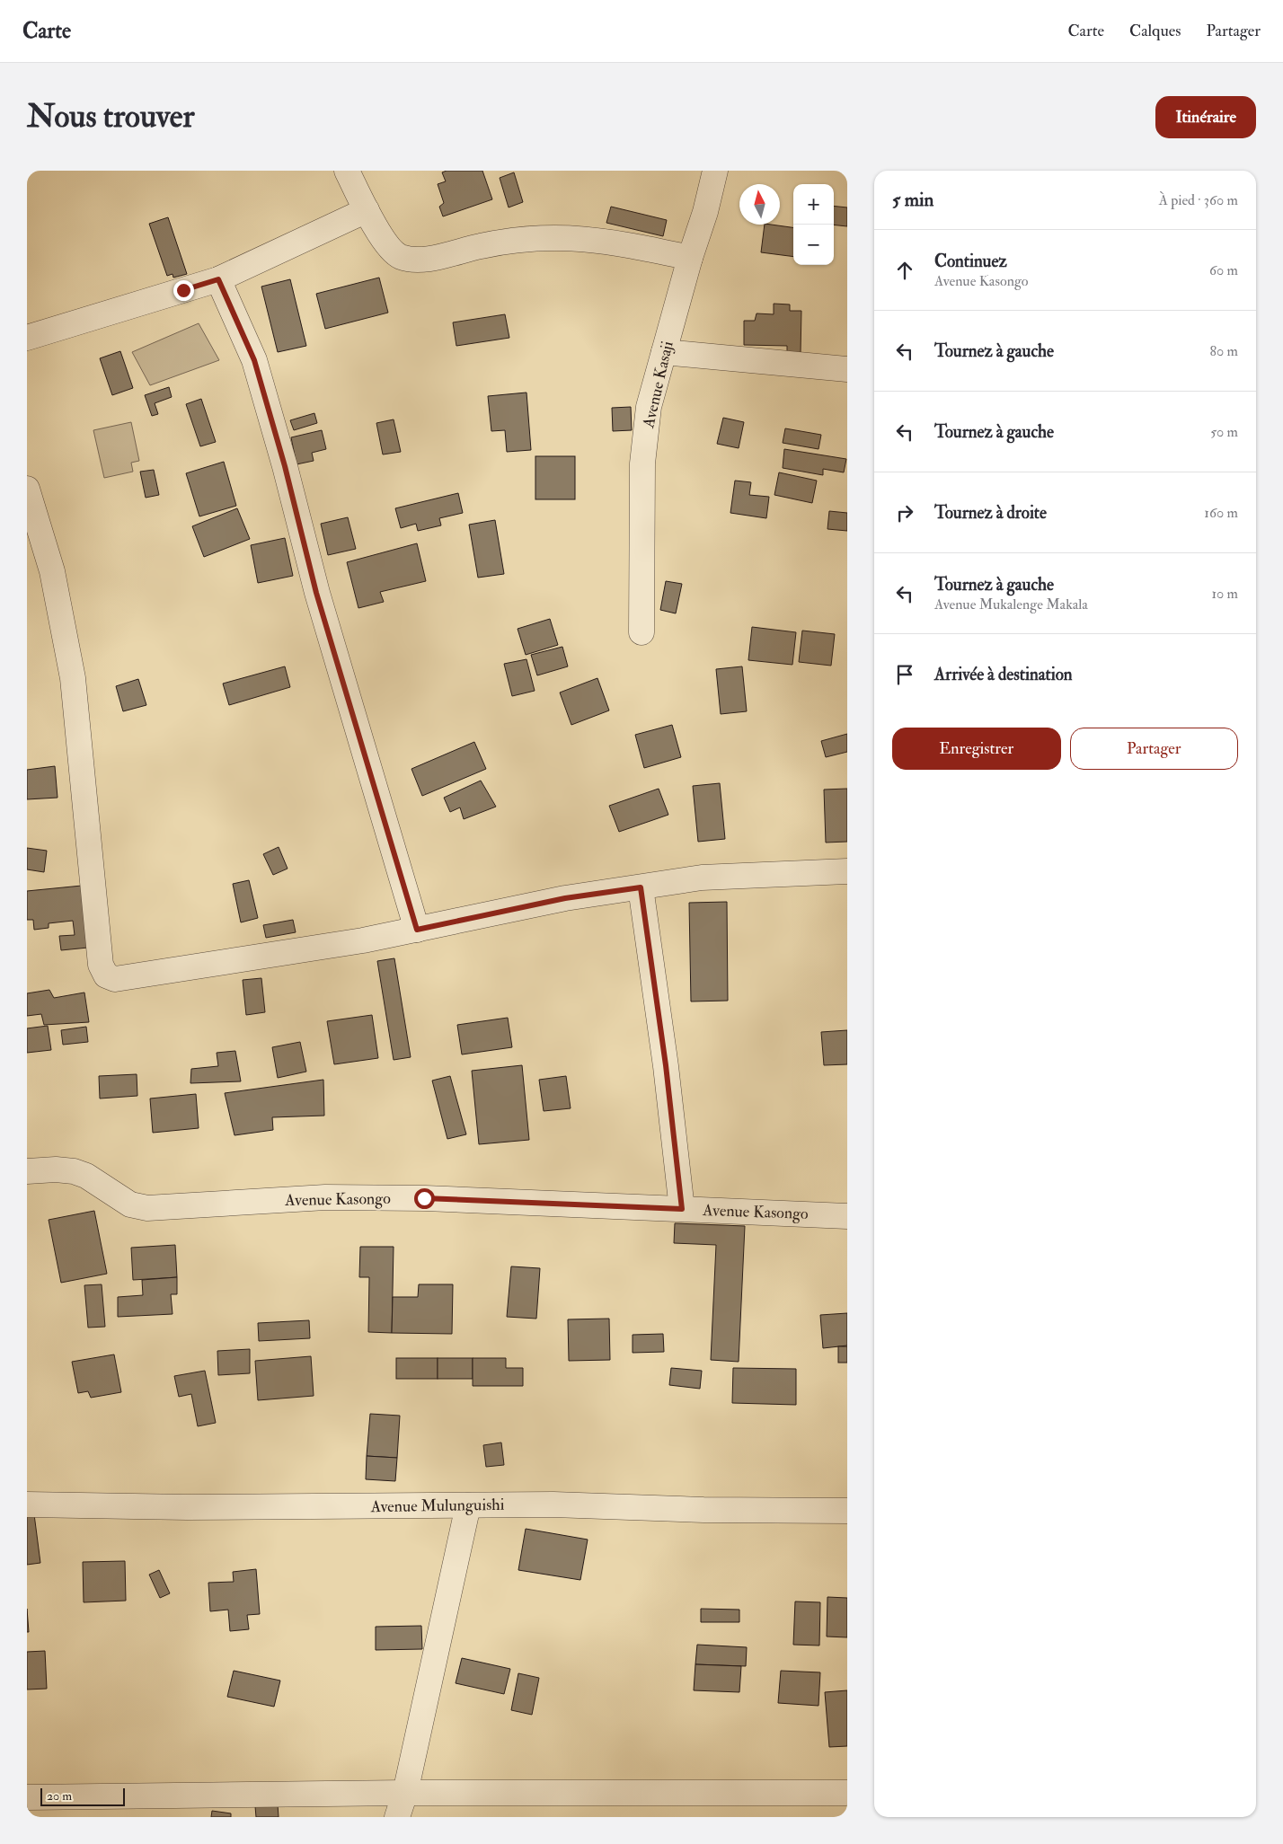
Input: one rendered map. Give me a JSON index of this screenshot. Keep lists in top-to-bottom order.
{
  "streets": {
    "street": ["Avenue Kasaji", "Avenue Kasongo", "Avenue Mulunguishi"]
  },
  "scale_bar": "20 m",
  "north": "top",
  "page": {
    "header": "Carte",
    "nav": ["Carte", "Calques", "Partager"],
    "buttons": [
      "Itinéraire",
      ["Enregistrer", "Partager"]
    ],
    "title": "Nous trouver",
    "heading": ["5 min", "À pied · 360 m"],
    "map_buttons": ["+", "−"],
    "list": [
      ["Continuez", "Avenue Kasongo", "60 m"],
      ["Tournez à gauche", "80 m"],
      ["Tournez à gauche", "50 m"],
      ["Tournez à droite", "160 m"],
      ["Tournez à gauche", "Avenue Mukalenge Makala", "10 m"],
      "Arrivée à destination"
    ],
    "scale": "20 m"
  }
}
